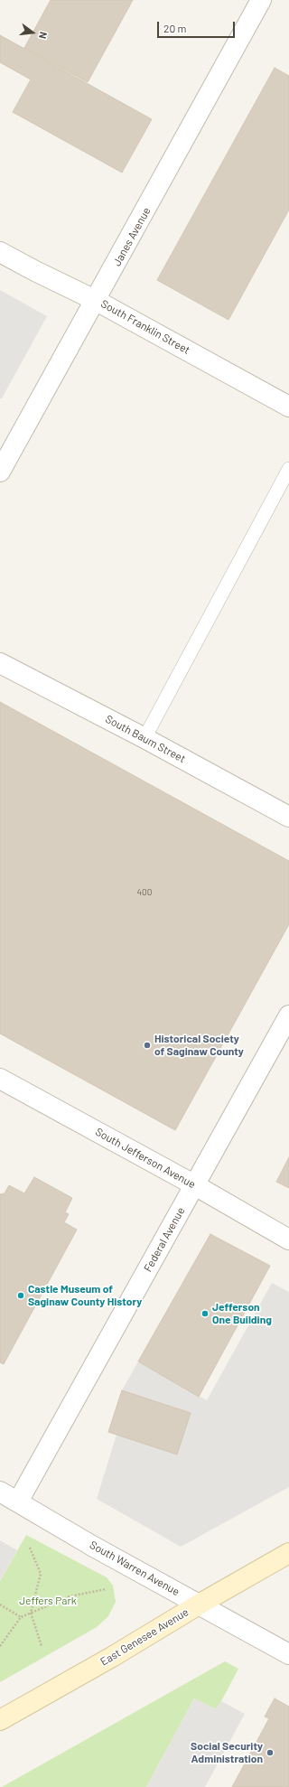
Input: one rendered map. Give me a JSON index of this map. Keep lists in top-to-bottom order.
{
  "streets": {
    "main road": ["East Genesee Avenue"],
    "street": [
      "Janes Avenue",
      "South Franklin Street",
      "South Baum Street",
      "South Jefferson Avenue",
      "Federal Avenue",
      "South Warren Avenue"
    ]
  },
  "crossings": [
    ["Janes Avenue", "South Franklin Street"],
    ["South Jefferson Avenue", "Federal Avenue"],
    ["Federal Avenue", "South Warren Avenue"],
    ["South Warren Avenue", "East Genesee Avenue"]
  ],
  "parks": ["Jeffers Park"],
  "places": [
    "Historical Society of Saginaw County",
    "Castle Museum of Saginaw County History",
    "Jefferson One Building",
    "Social Security Administration"
  ],
  "house_numbers": ["400"],
  "scale_bar": "20 m",
  "north": "right"
}
